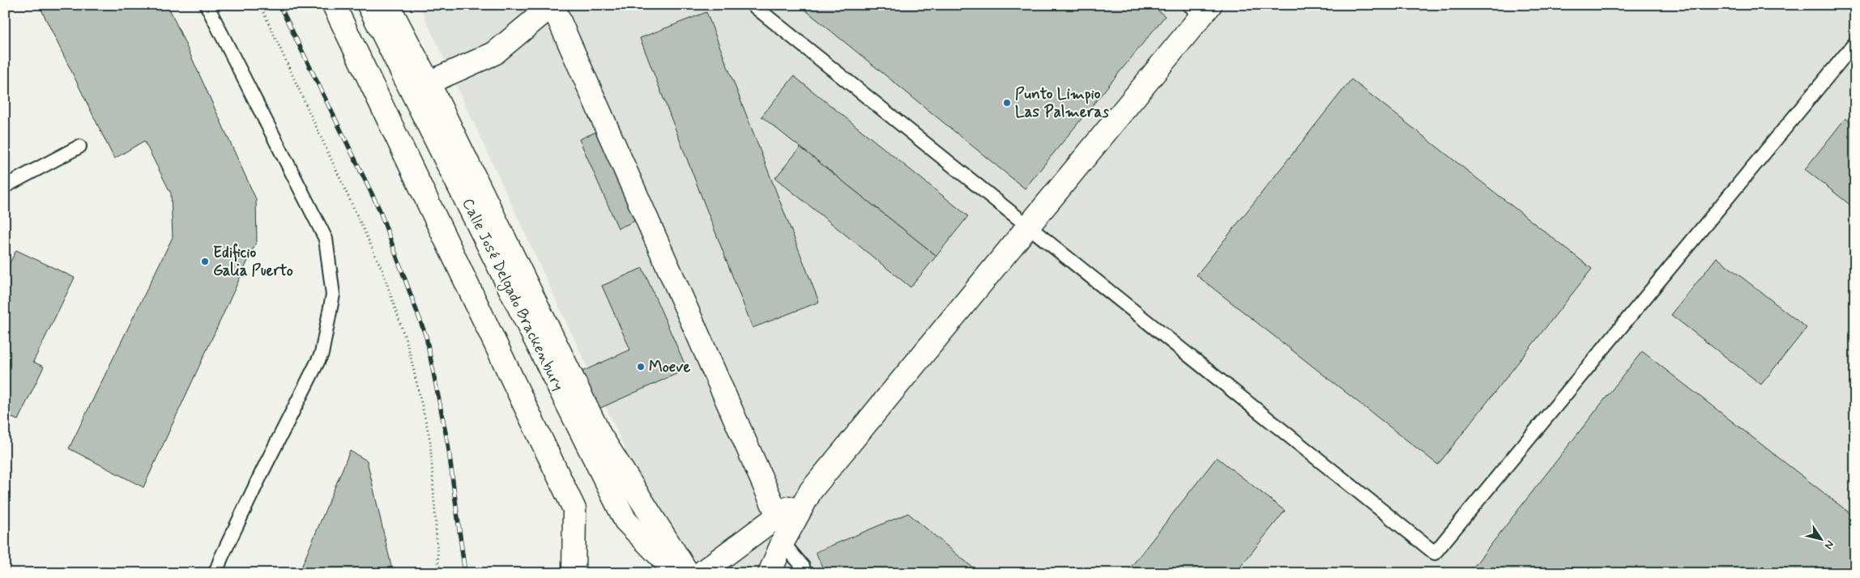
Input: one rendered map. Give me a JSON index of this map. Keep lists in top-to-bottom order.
{
  "streets": {
    "street": ["Calle José Delgado Brackenbury"]
  },
  "places": ["Punto Limpio Las Palmeras", "Edificio Galia Puerto", "Moeve"],
  "north": "bottom right"
}
